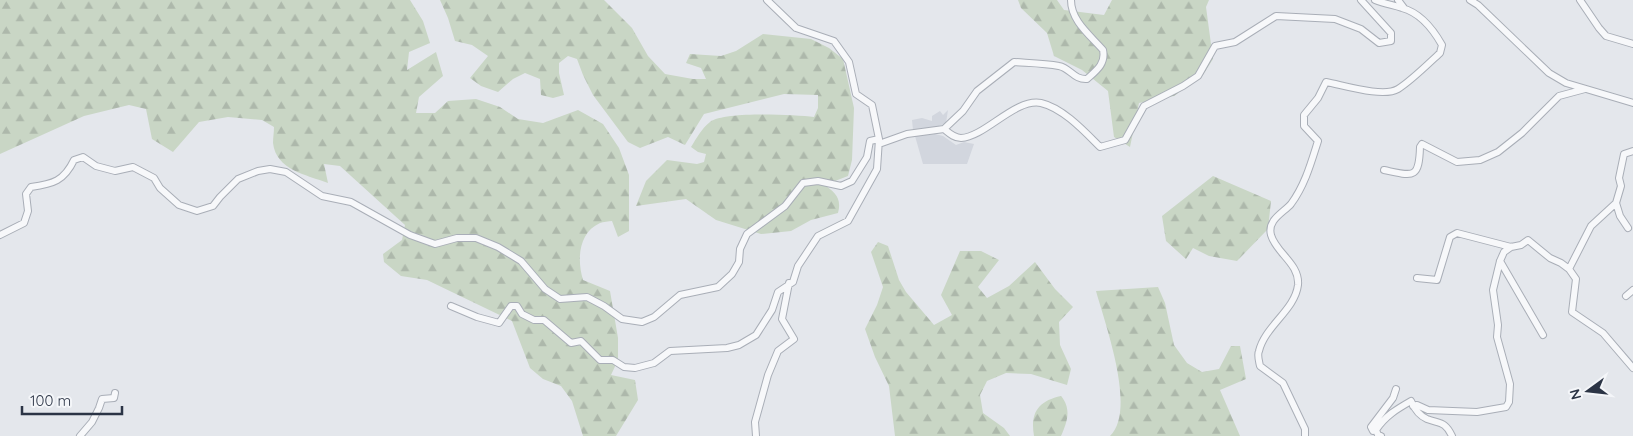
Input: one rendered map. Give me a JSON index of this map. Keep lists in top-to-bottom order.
{
  "scale_bar": "100 m",
  "north": "left"
}
